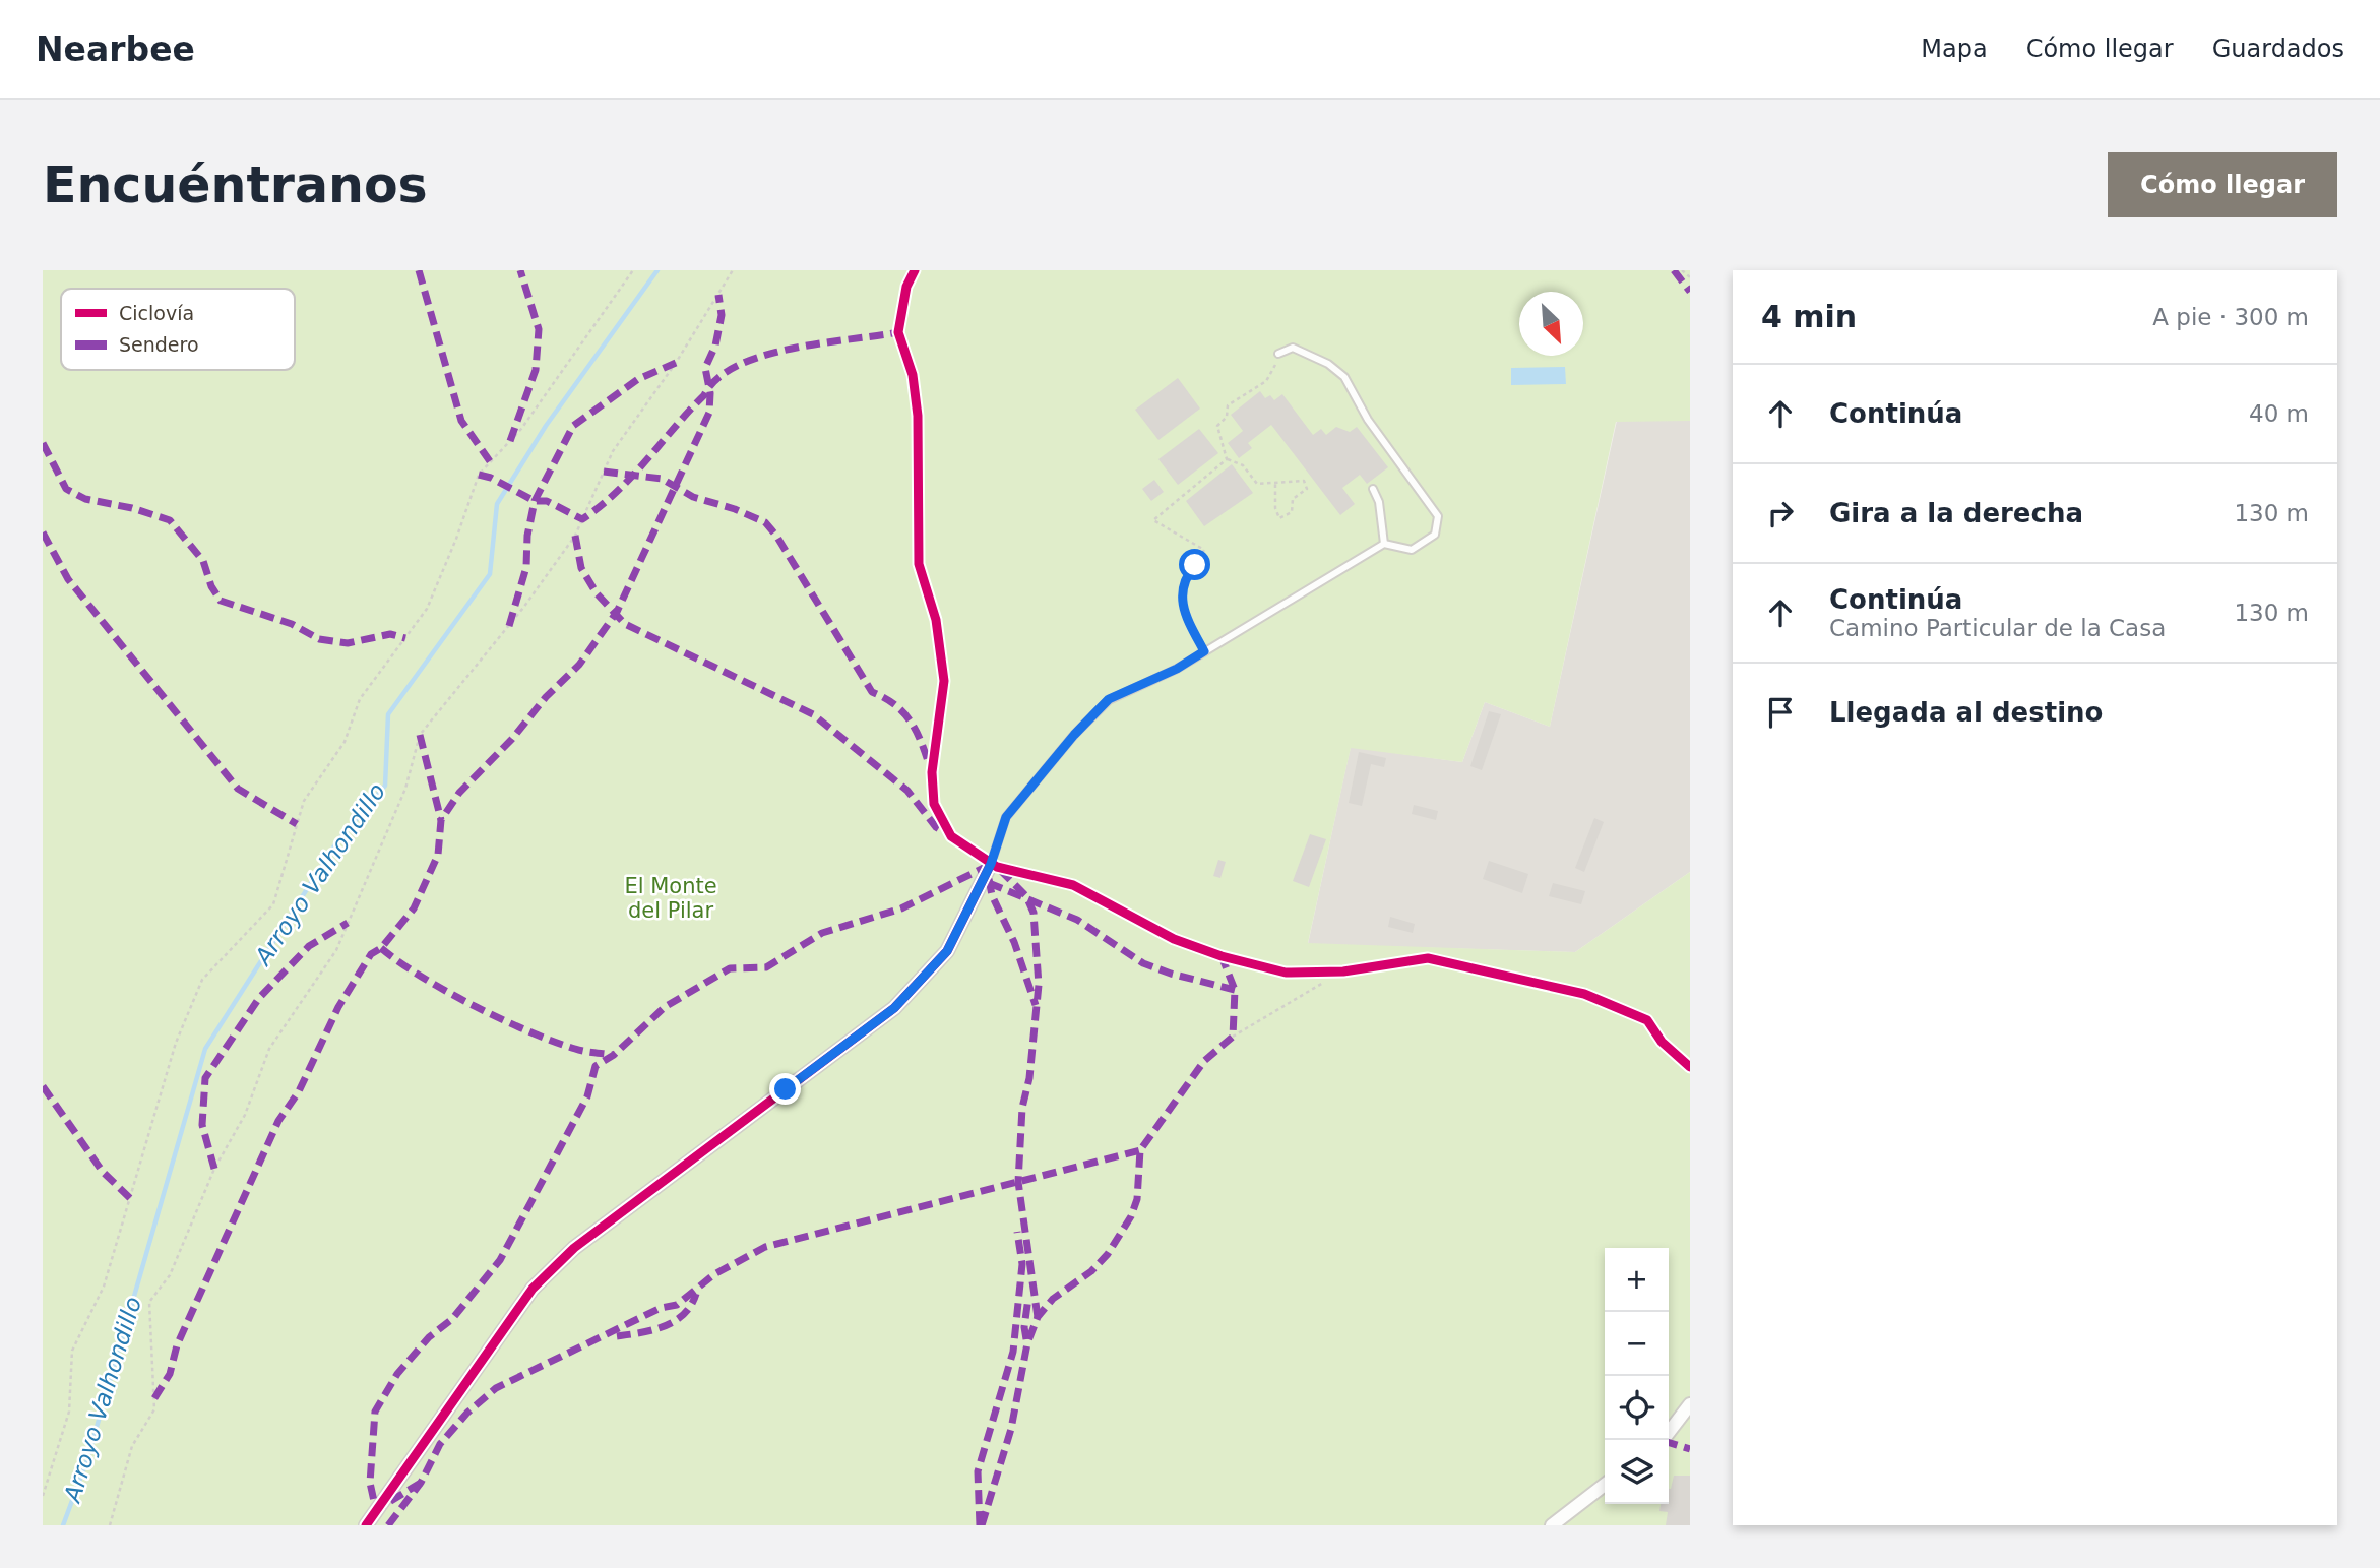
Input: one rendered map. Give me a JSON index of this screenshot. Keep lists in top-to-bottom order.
{
  "water": ["Arroyo Valhondillo"],
  "parks": ["El Monte del Pilar"],
  "legend": ["Ciclovía", "Sendero"],
  "north": "bottom right",
  "page": {
    "header": "Nearbee",
    "nav": ["Mapa", "Cómo llegar", "Guardados"],
    "buttons": "Cómo llegar",
    "title": "Encuéntranos",
    "heading": ["4 min", "A pie · 300 m"],
    "list": [
      ["Continúa", "40 m"],
      ["Gira a la derecha", "130 m"],
      ["Continúa", "Camino Particular de la Casa", "130 m"],
      "Llegada al destino"
    ],
    "map_buttons": ["+", "−"]
  }
}
